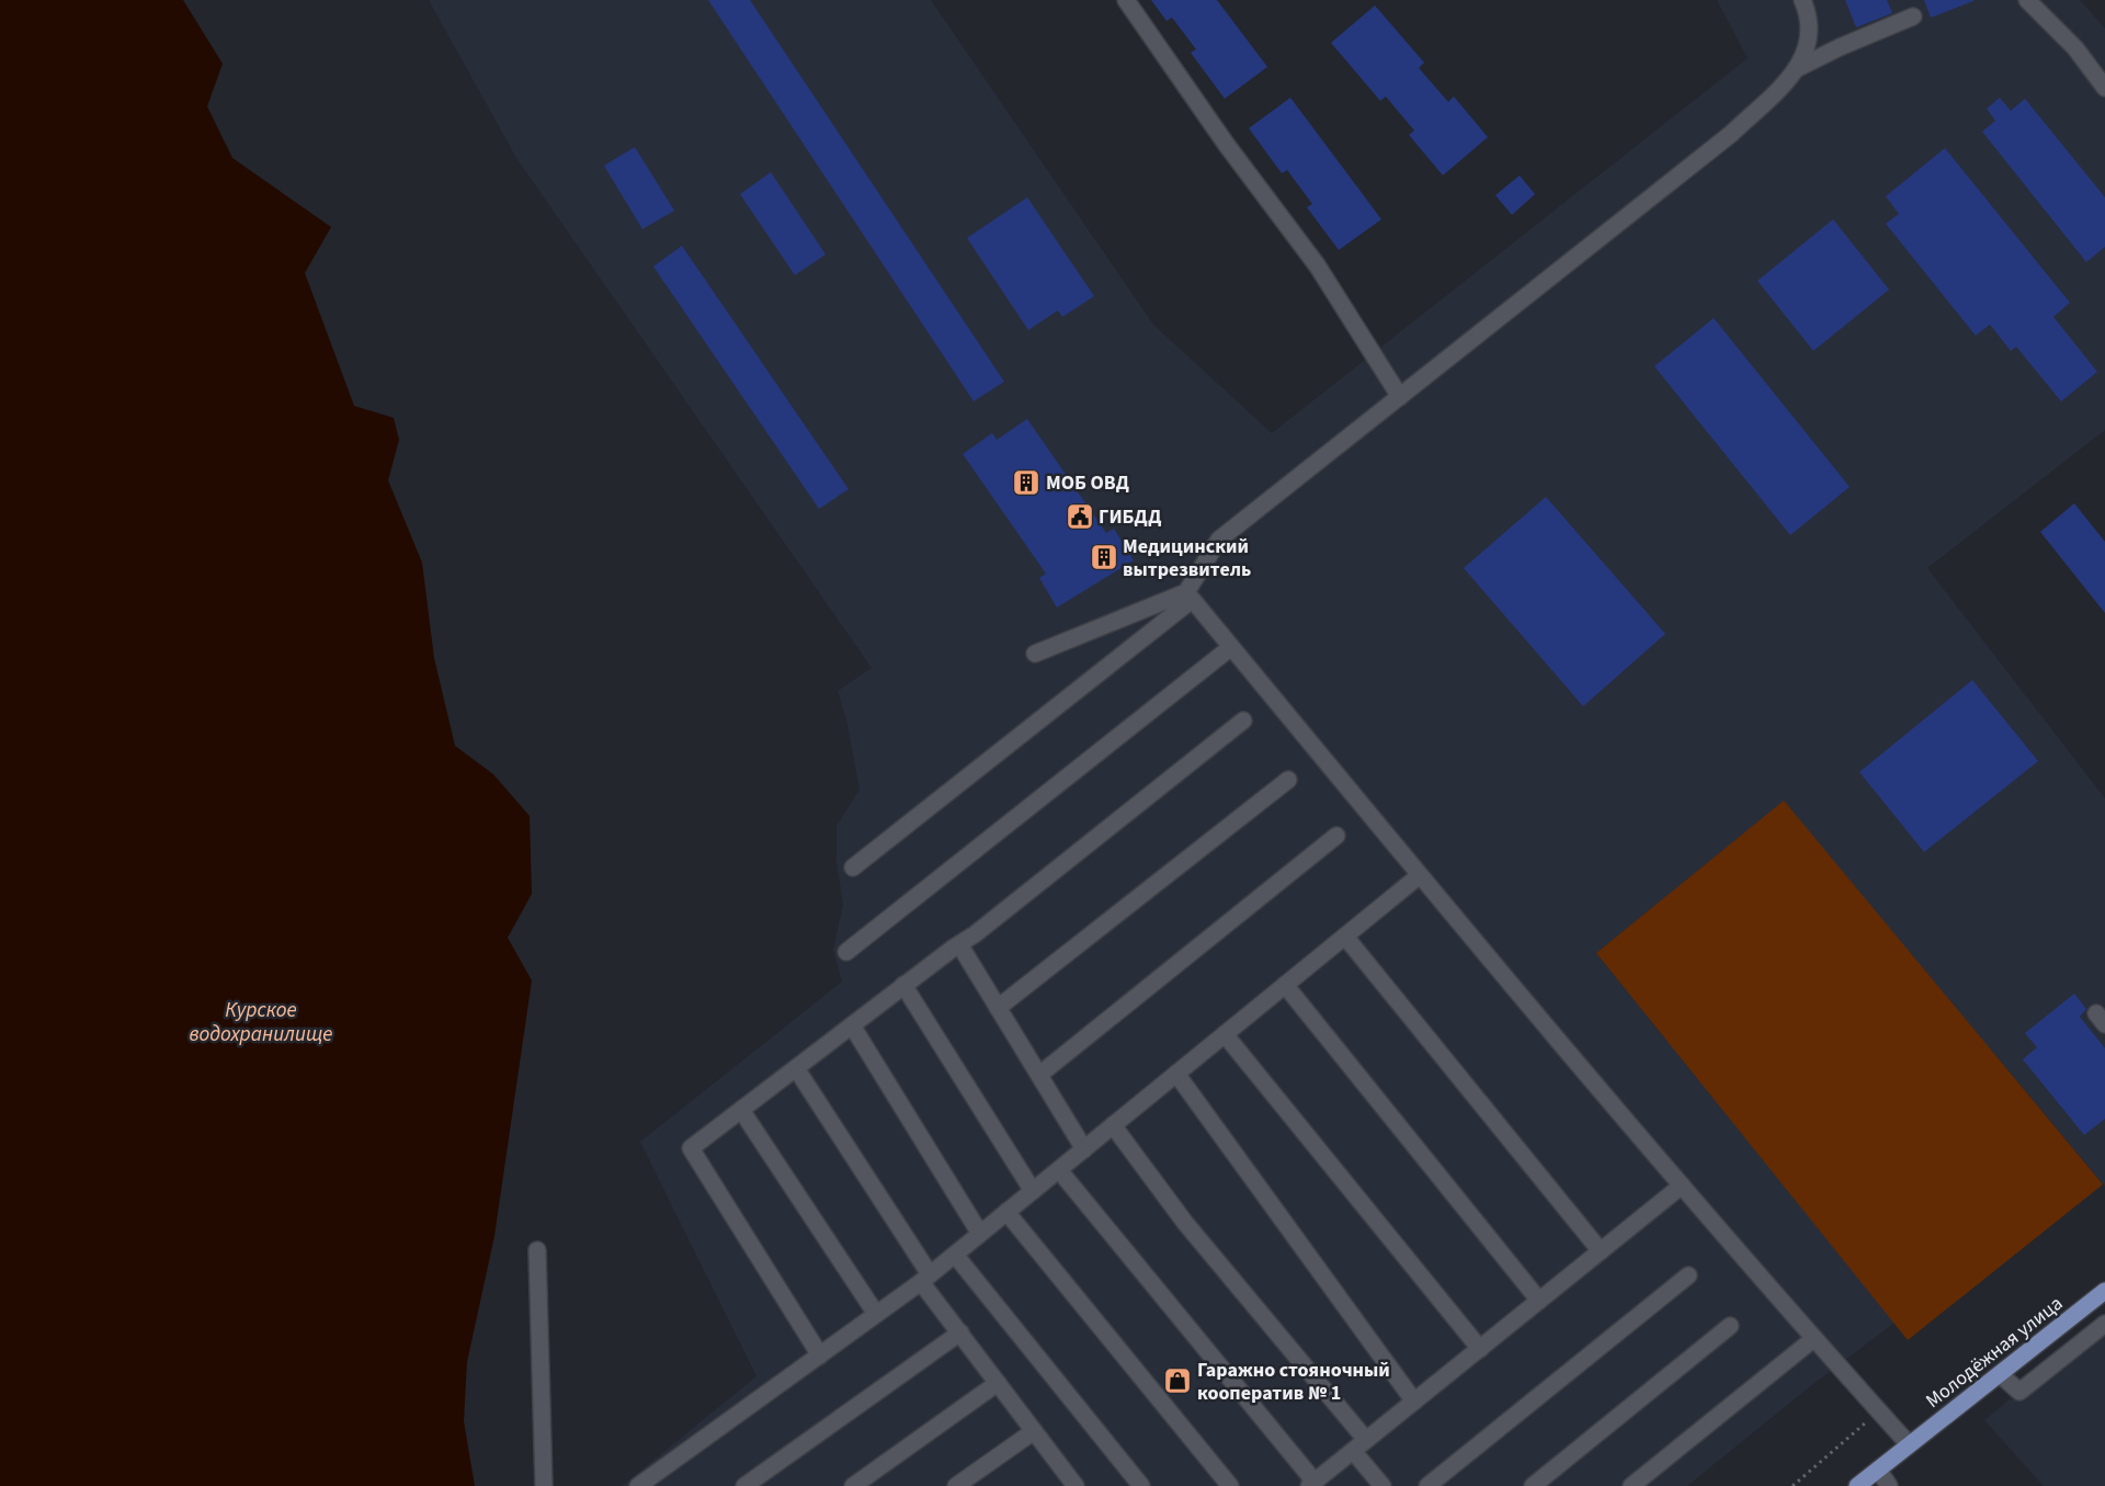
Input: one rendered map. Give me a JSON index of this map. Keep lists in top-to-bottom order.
{
  "streets": {
    "main road": ["Молодёжная улица"]
  },
  "water": ["Курское водохранилище"],
  "places": {
    "building": ["МОБ ОВД", "Медицинский вытрезвитель"],
    "public building": ["ГИБДД"],
    "shop": ["Гаражно стояночный кооператив № 1"]
  }
}
